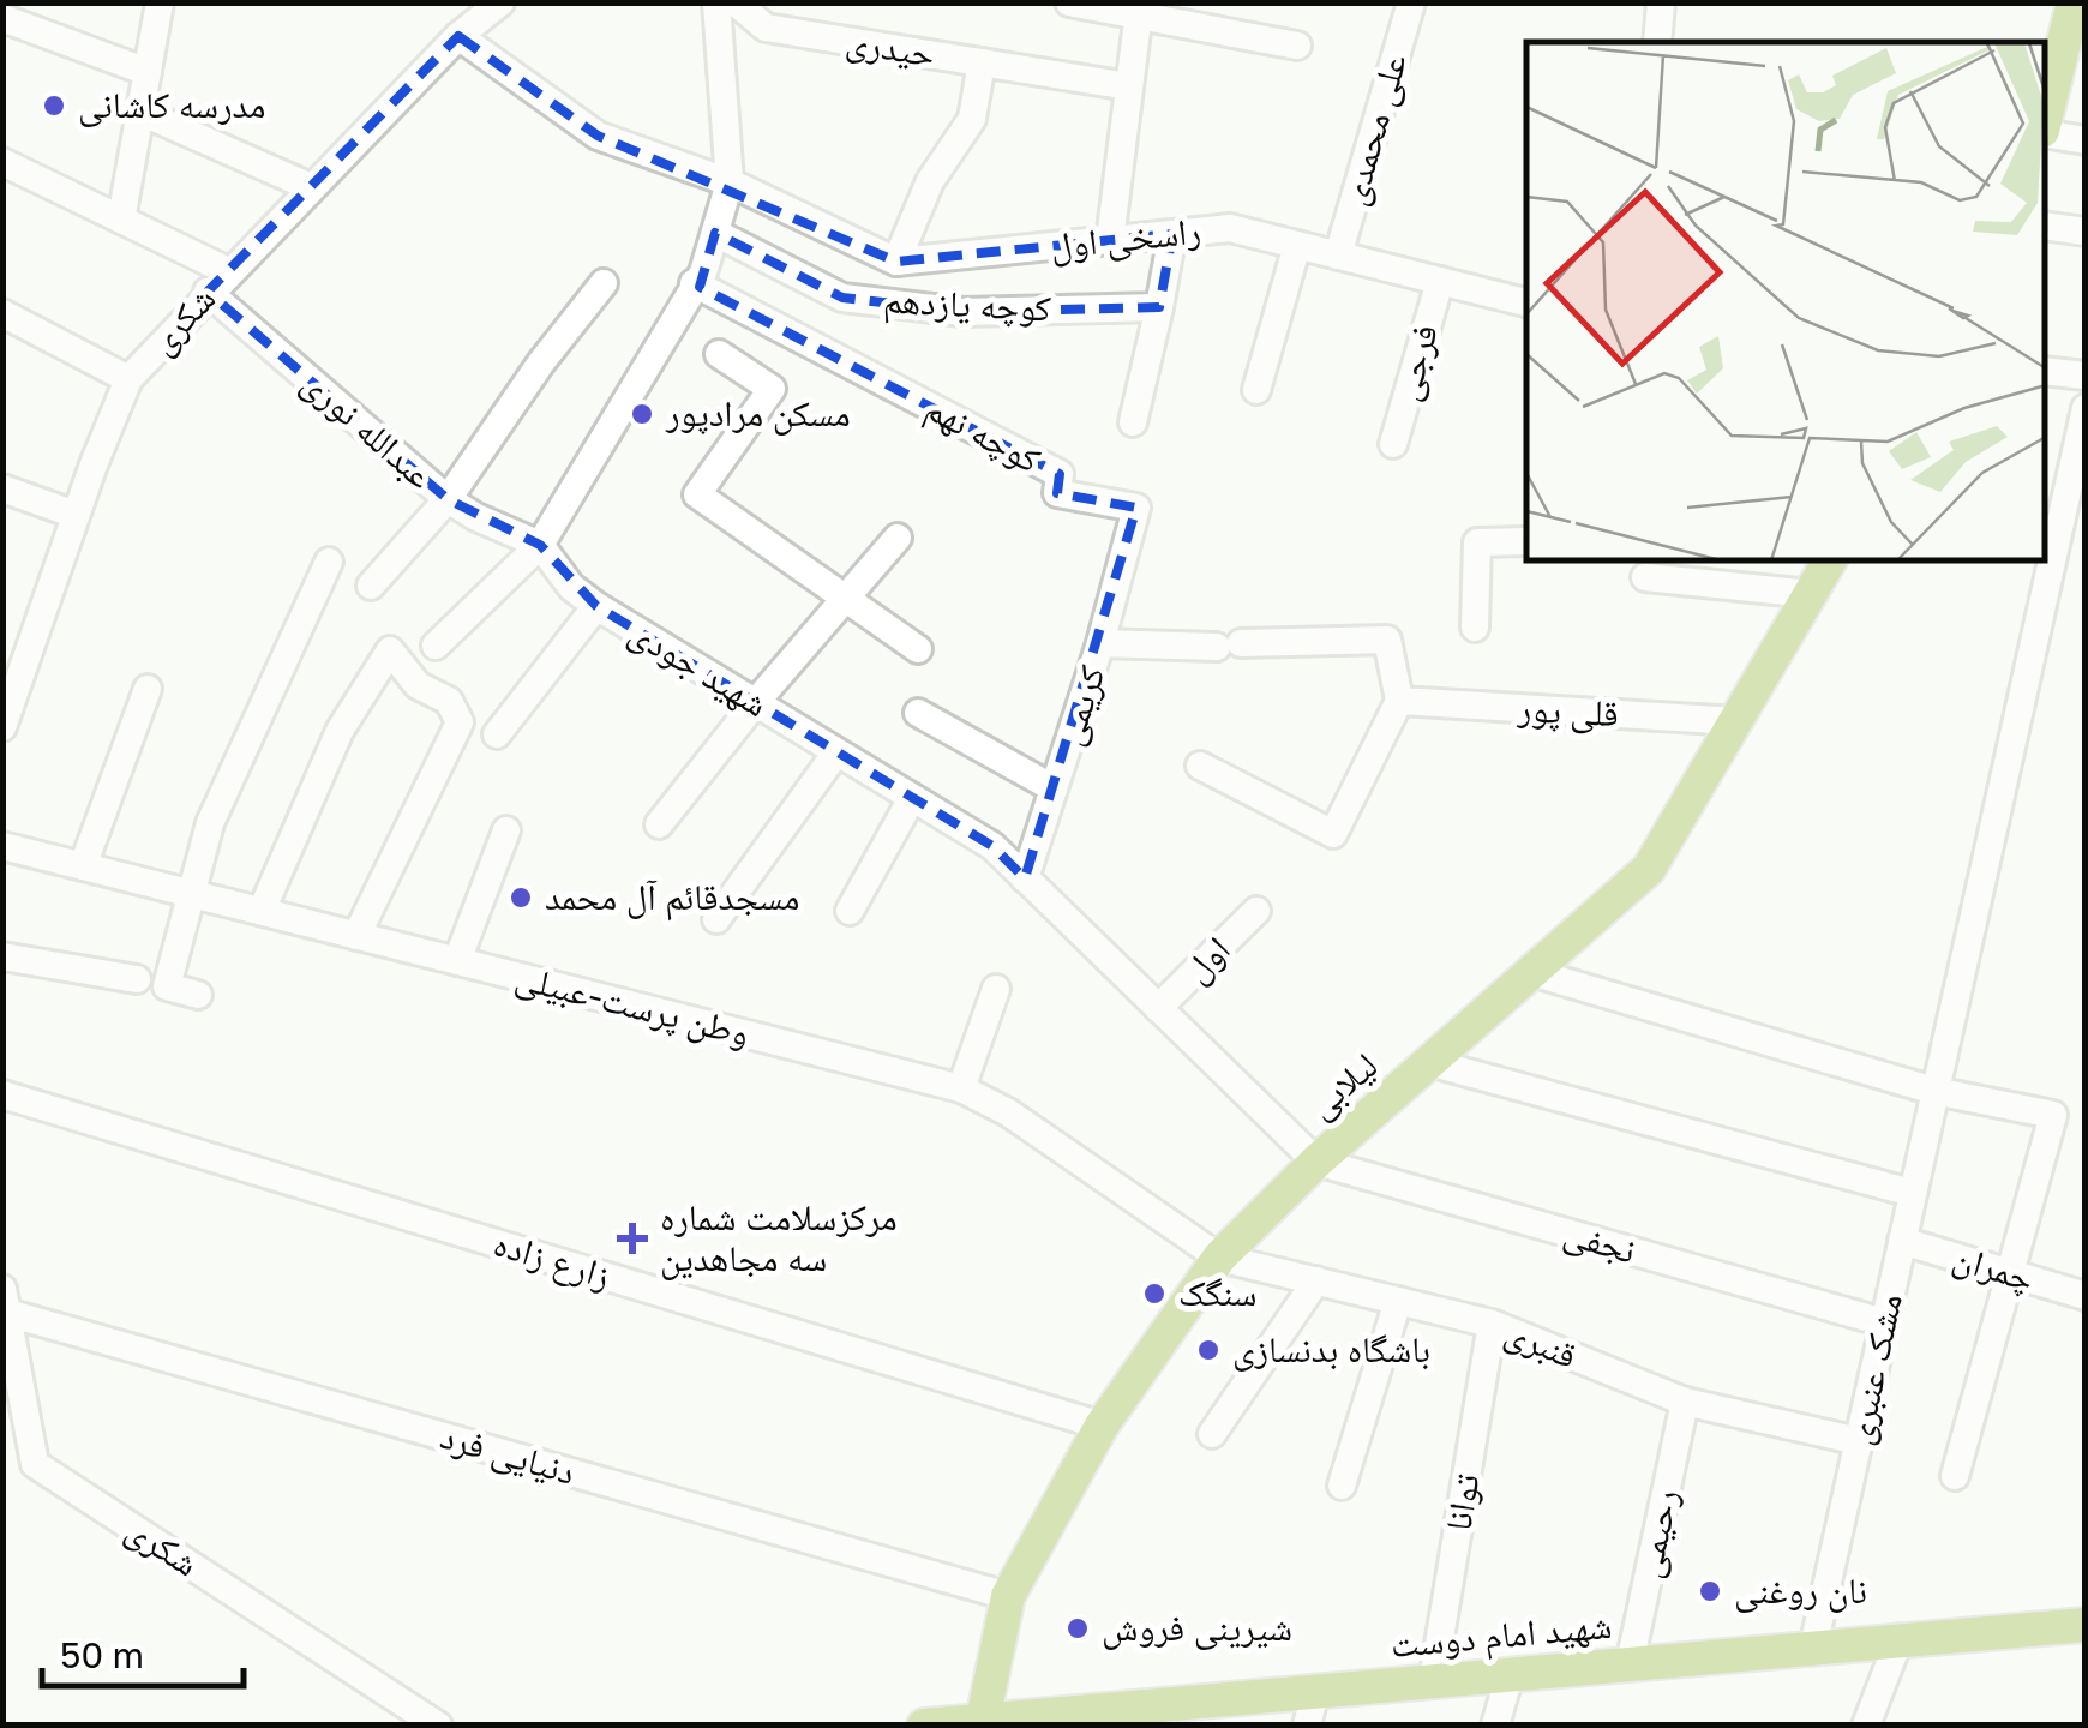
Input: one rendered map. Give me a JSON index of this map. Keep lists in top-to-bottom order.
{
  "streets": {
    "main road": ["لیلابی", "شهید امام دوست"],
    "street": [
      "حیدری",
      "علی محمدی",
      "راسخی اول",
      "کوچه یازدهم",
      "شکری",
      "فرجی",
      "عبدالله نوری",
      "کوچه نهم",
      "شهید جودی",
      "کریمی",
      "قلی پور",
      "اول",
      "وطن پرست-عبیلی",
      "نجفی",
      "زارع زاده",
      "چمران",
      "قنبری",
      "مشک عنبری",
      "دنیایی فرد",
      "توانا",
      "رحیمی"
    ]
  },
  "crossings": [
    ["حیدری", "راسخی اول"],
    ["علی محمدی", "راسخی اول"],
    ["راسخی اول", "فرجی"],
    ["شکری", "عبدالله نوری"],
    ["شکری", "دنیایی فرد"],
    ["عبدالله نوری", "شهید جودی"],
    ["کوچه نهم", "کریمی"],
    ["شهید جودی", "کریمی"],
    ["شهید جودی", "اول"],
    ["شهید جودی", "لیلابی"],
    ["شهید جودی", "نجفی"],
    ["کریمی", "قلی پور"],
    ["قلی پور", "لیلابی"],
    ["وطن پرست-عبیلی", "لیلابی"],
    ["وطن پرست-عبیلی", "قنبری"],
    ["لیلابی", "نجفی"],
    ["لیلابی", "زارع زاده"],
    ["لیلابی", "قنبری"],
    ["لیلابی", "دنیایی فرد"],
    ["لیلابی", "شهید امام دوست"],
    ["نجفی", "مشک عنبری"],
    ["چمران", "مشک عنبری"],
    ["قنبری", "مشک عنبری"],
    ["قنبری", "توانا"],
    ["قنبری", "رحیمی"],
    ["مشک عنبری", "شهید امام دوست"],
    ["توانا", "شهید امام دوست"],
    ["رحیمی", "شهید امام دوست"]
  ],
  "places": {
    "other": [
      "مدرسه کاشانی",
      "مسکن مرادپور",
      "مسجدقائم آل محمد",
      "سنگک",
      "باشگاه بدنسازی",
      "نان روغنی",
      "شیرینی فروش"
    ],
    "health": ["مرکزسلامت شماره سه مجاهدین"]
  },
  "scale_bar": "50 m"
}
